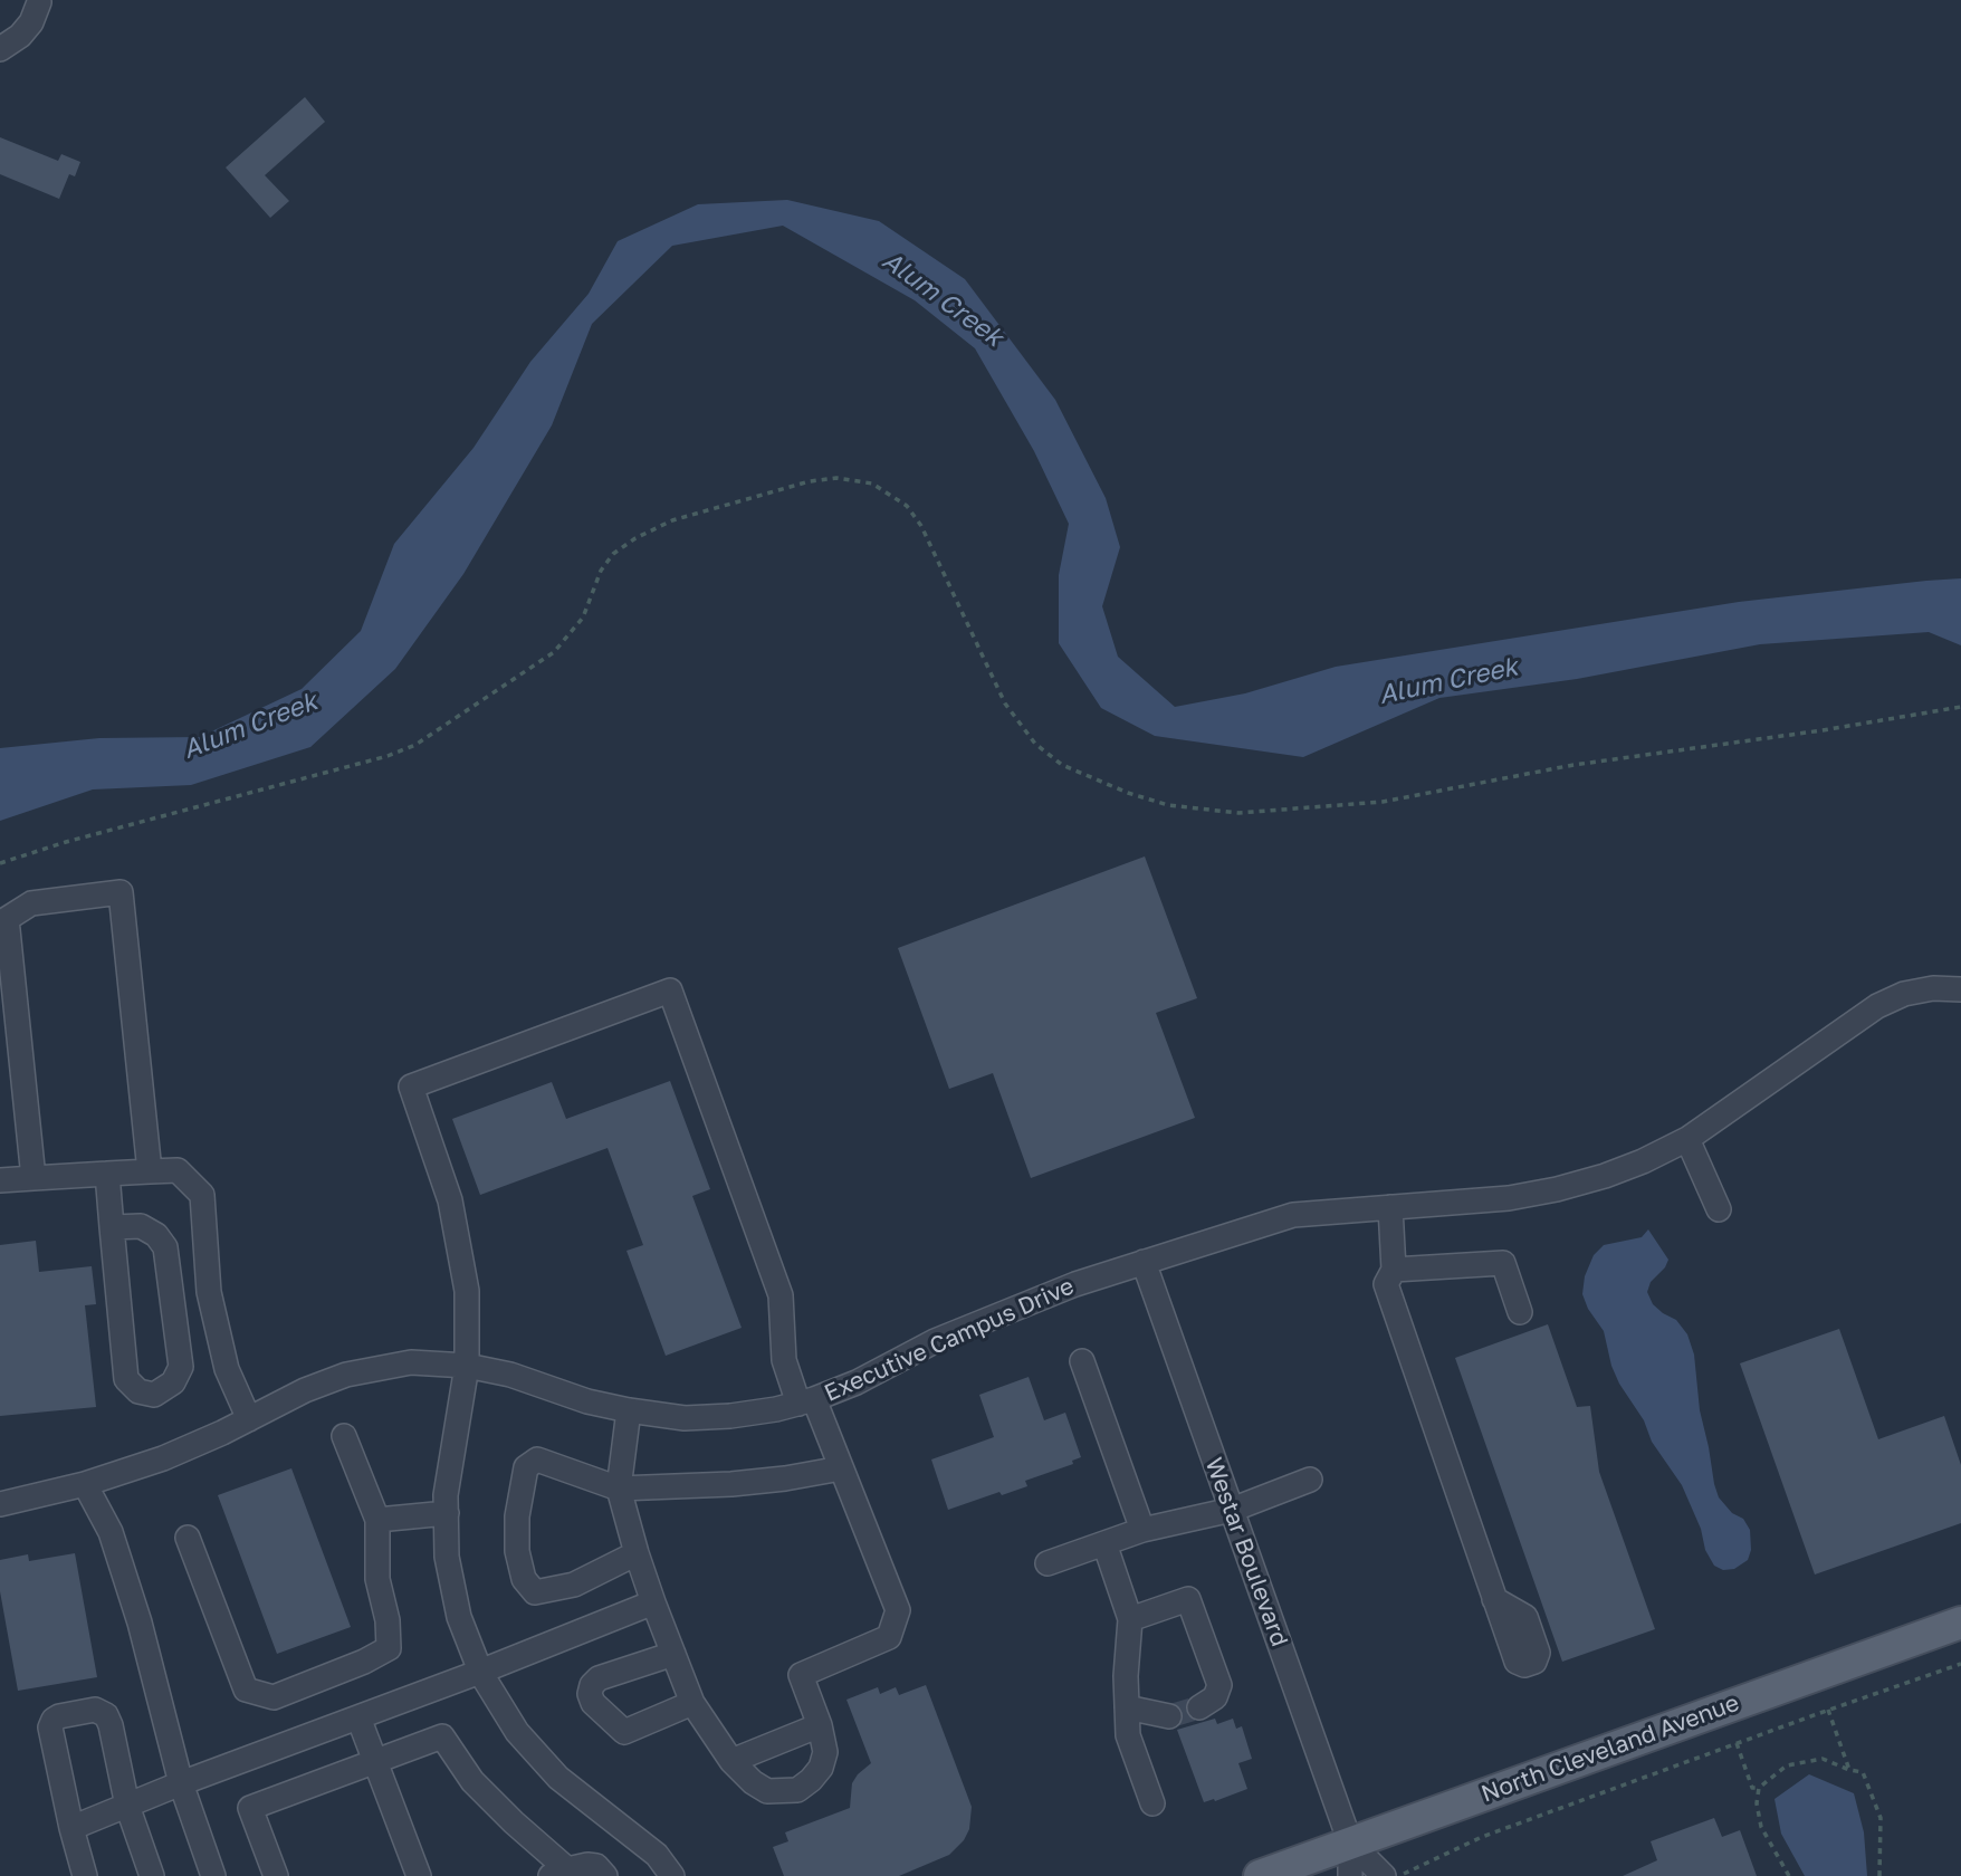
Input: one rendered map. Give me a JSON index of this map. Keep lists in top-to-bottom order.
{
  "streets": {
    "main road": ["North Cleveland Avenue"],
    "street": ["Executive Campus Drive", "Westar Boulevard"]
  },
  "crossings": [
    ["Executive Campus Drive", "Westar Boulevard"],
    ["Westar Boulevard", "North Cleveland Avenue"]
  ],
  "water": ["Alum Creek"]
}
